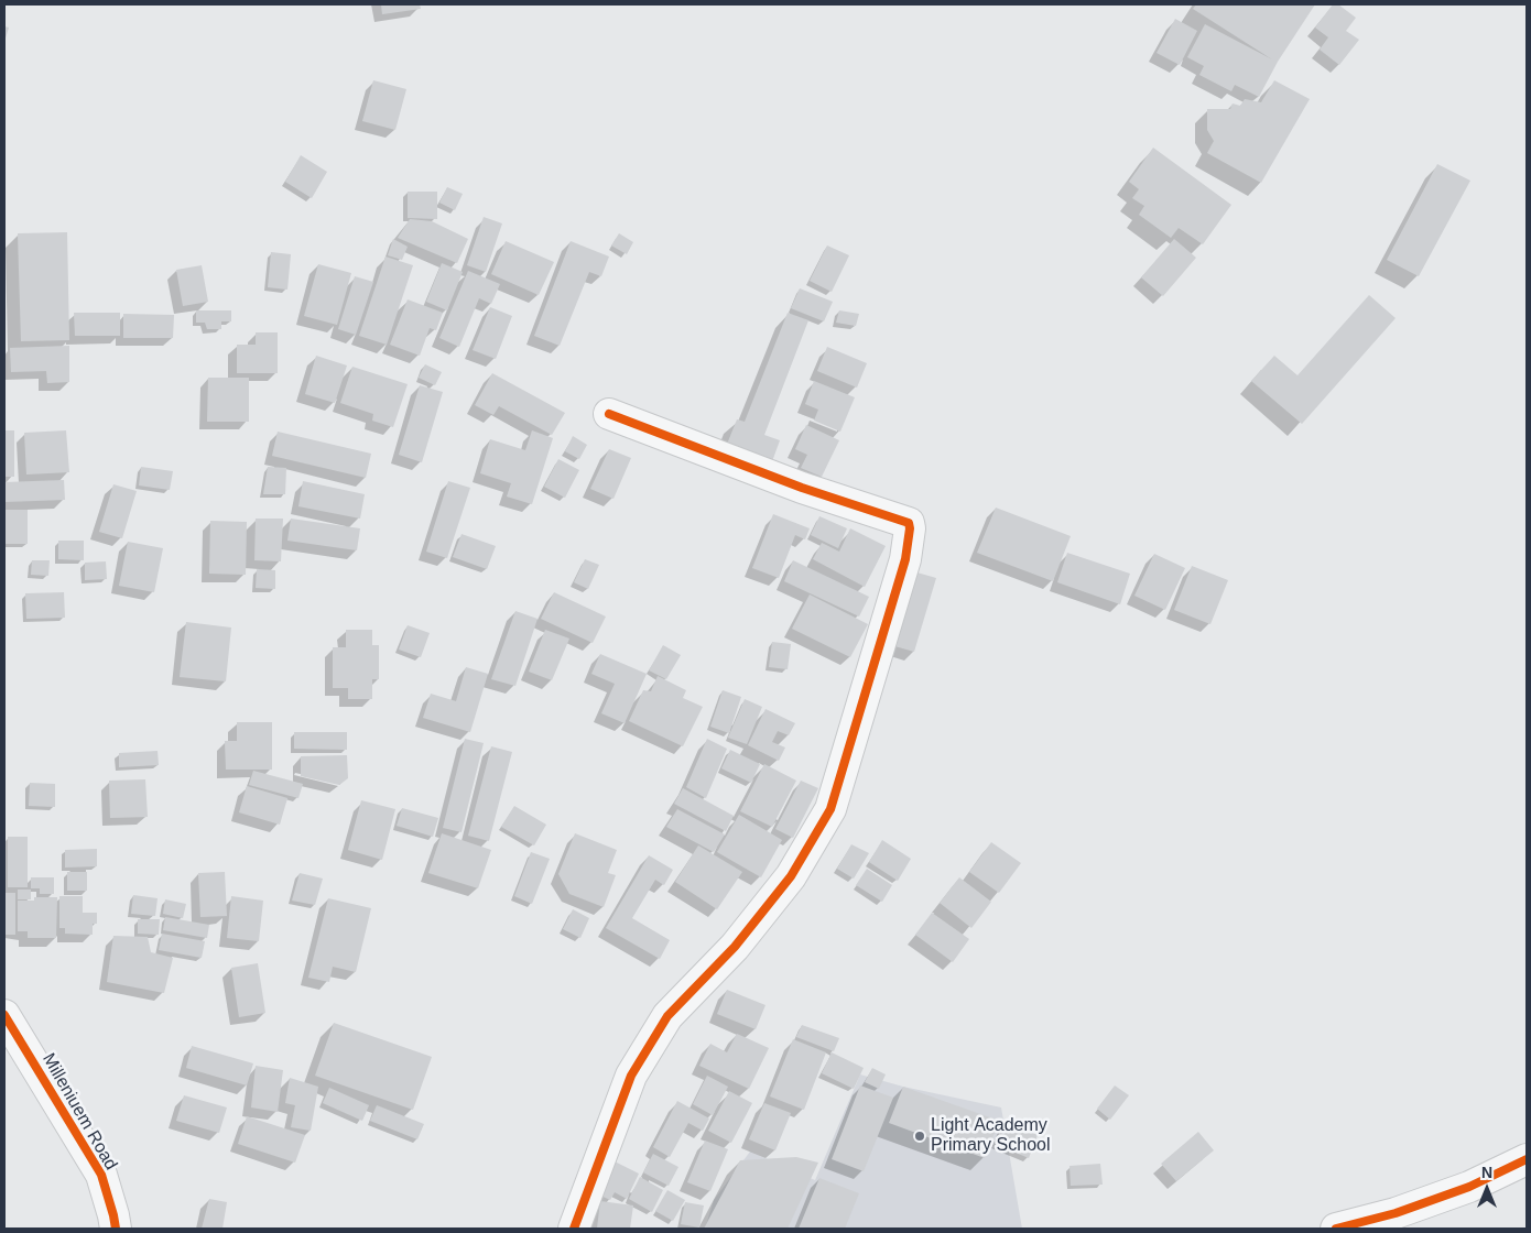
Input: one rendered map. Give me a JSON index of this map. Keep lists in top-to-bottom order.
{
  "streets": {
    "street": ["Milleniuem Road"]
  },
  "places": ["Light Academy Primary School"],
  "north": "top"
}
